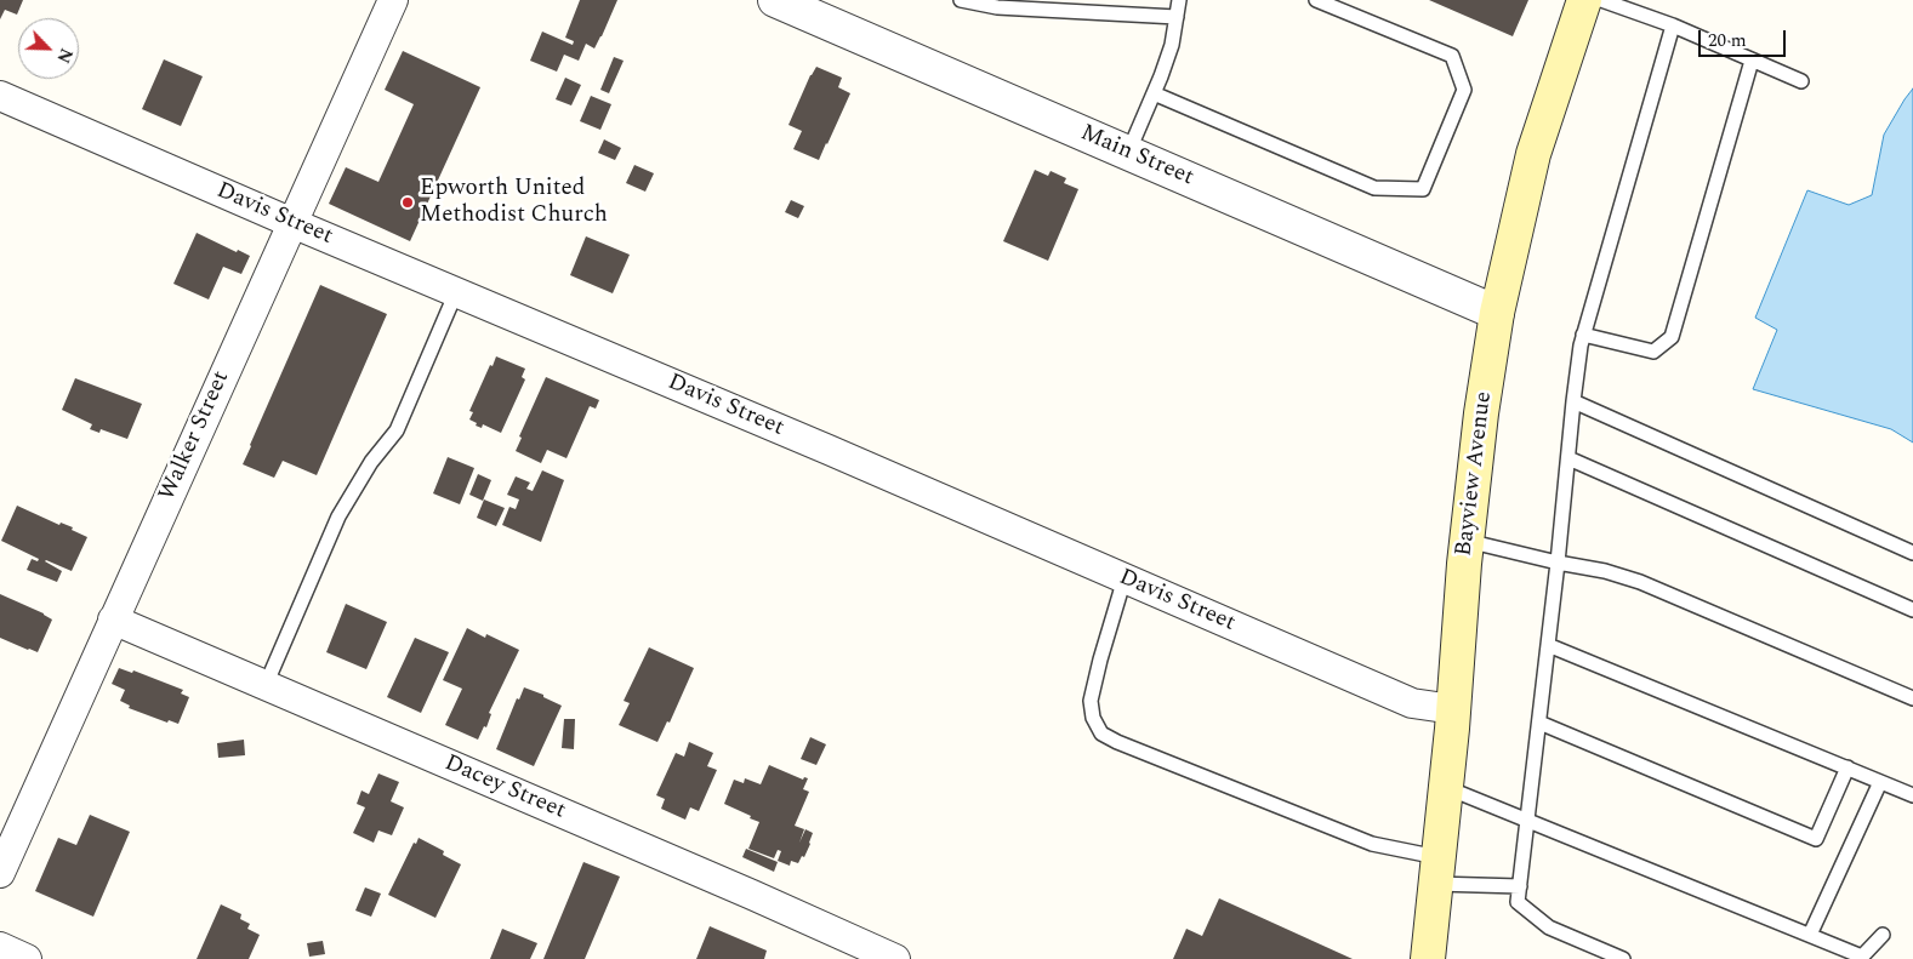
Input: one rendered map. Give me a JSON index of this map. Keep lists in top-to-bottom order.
{
  "streets": {
    "main road": ["Bayview Avenue"],
    "street": [
      "Main Street",
      "Davis Street",
      "Walker Street",
      "Dacey Street"
    ]
  },
  "crossings": [
    ["Main Street", "Bayview Avenue"],
    ["Davis Street", "Walker Street"],
    ["Davis Street", "Bayview Avenue"],
    ["Walker Street", "Dacey Street"]
  ],
  "places": ["Epworth United Methodist Church"],
  "scale_bar": "20 m",
  "north": "bottom right"
}
